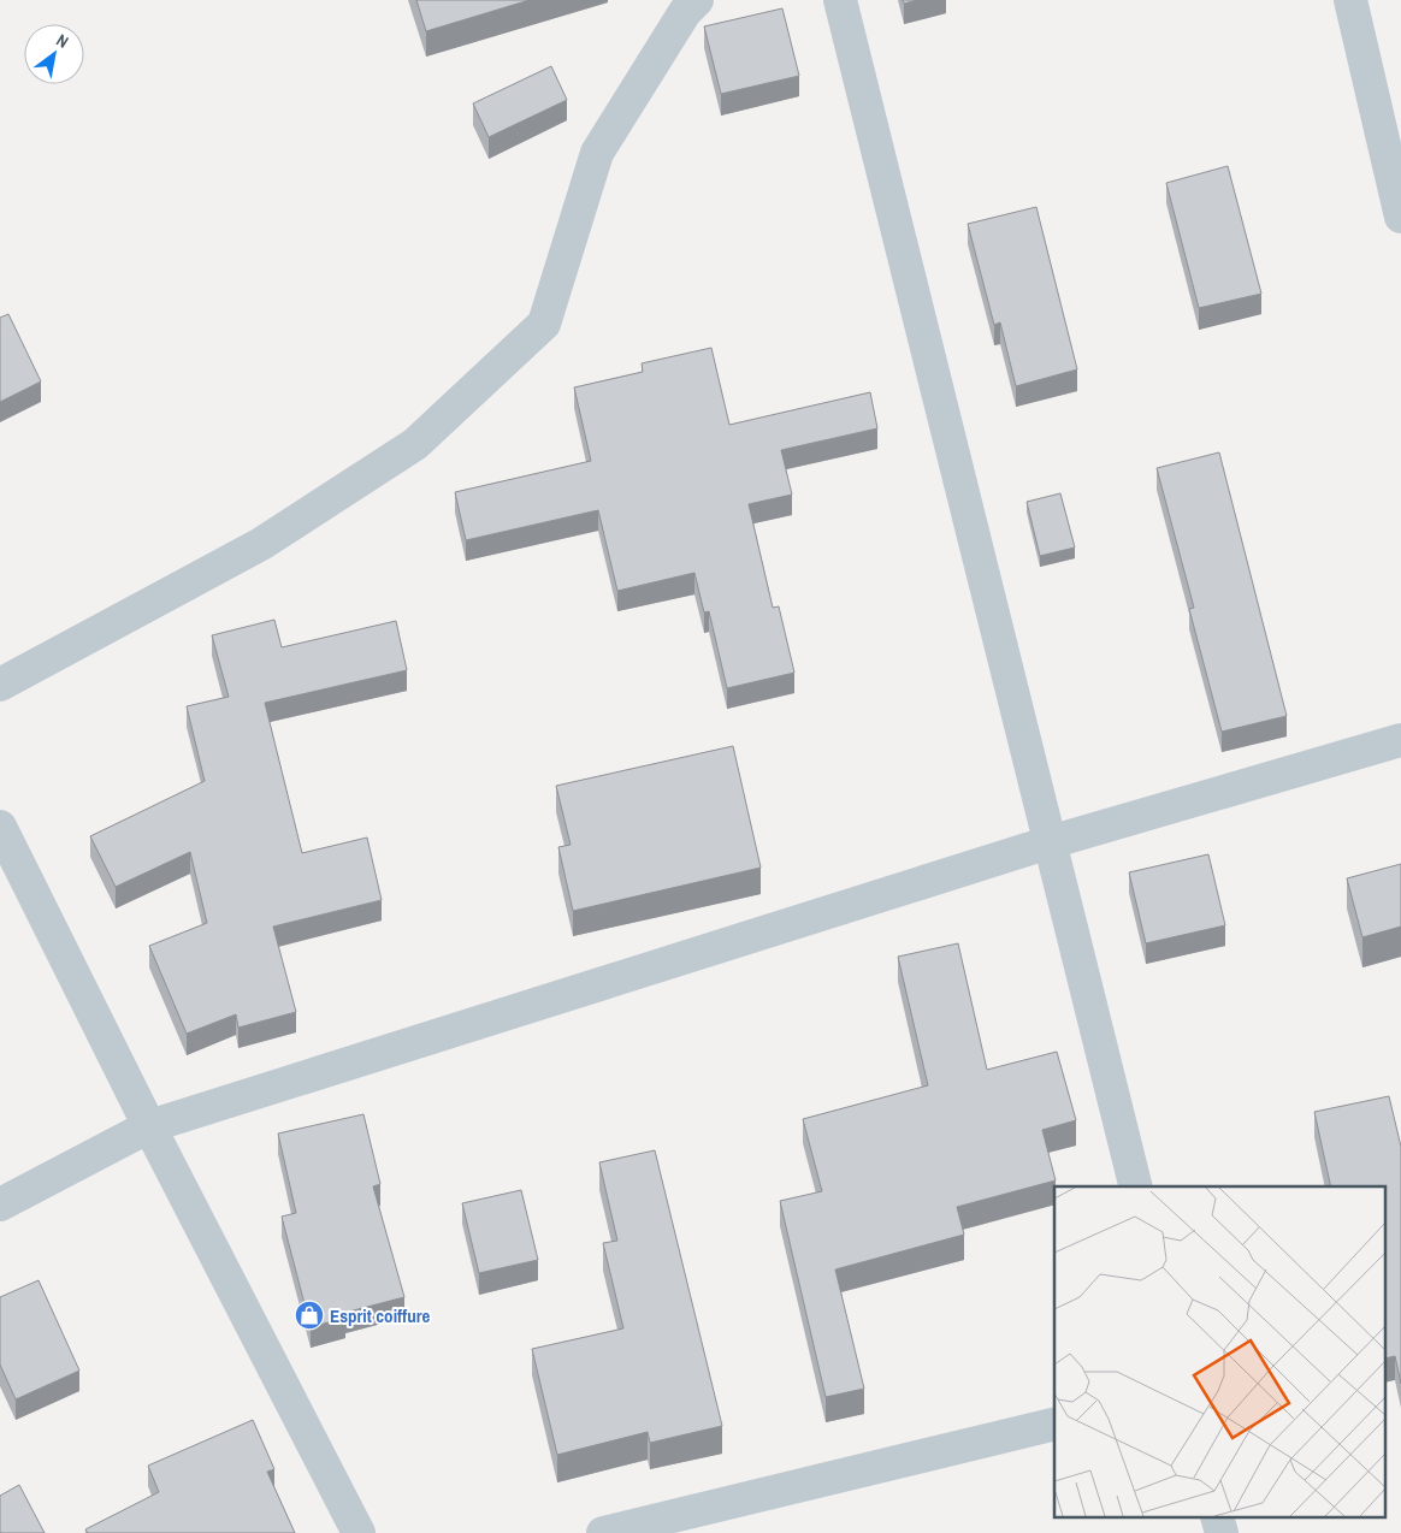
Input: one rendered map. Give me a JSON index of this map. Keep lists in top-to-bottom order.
{
  "places": {
    "shop": ["Esprit coiffure"]
  },
  "north": "top right"
}
